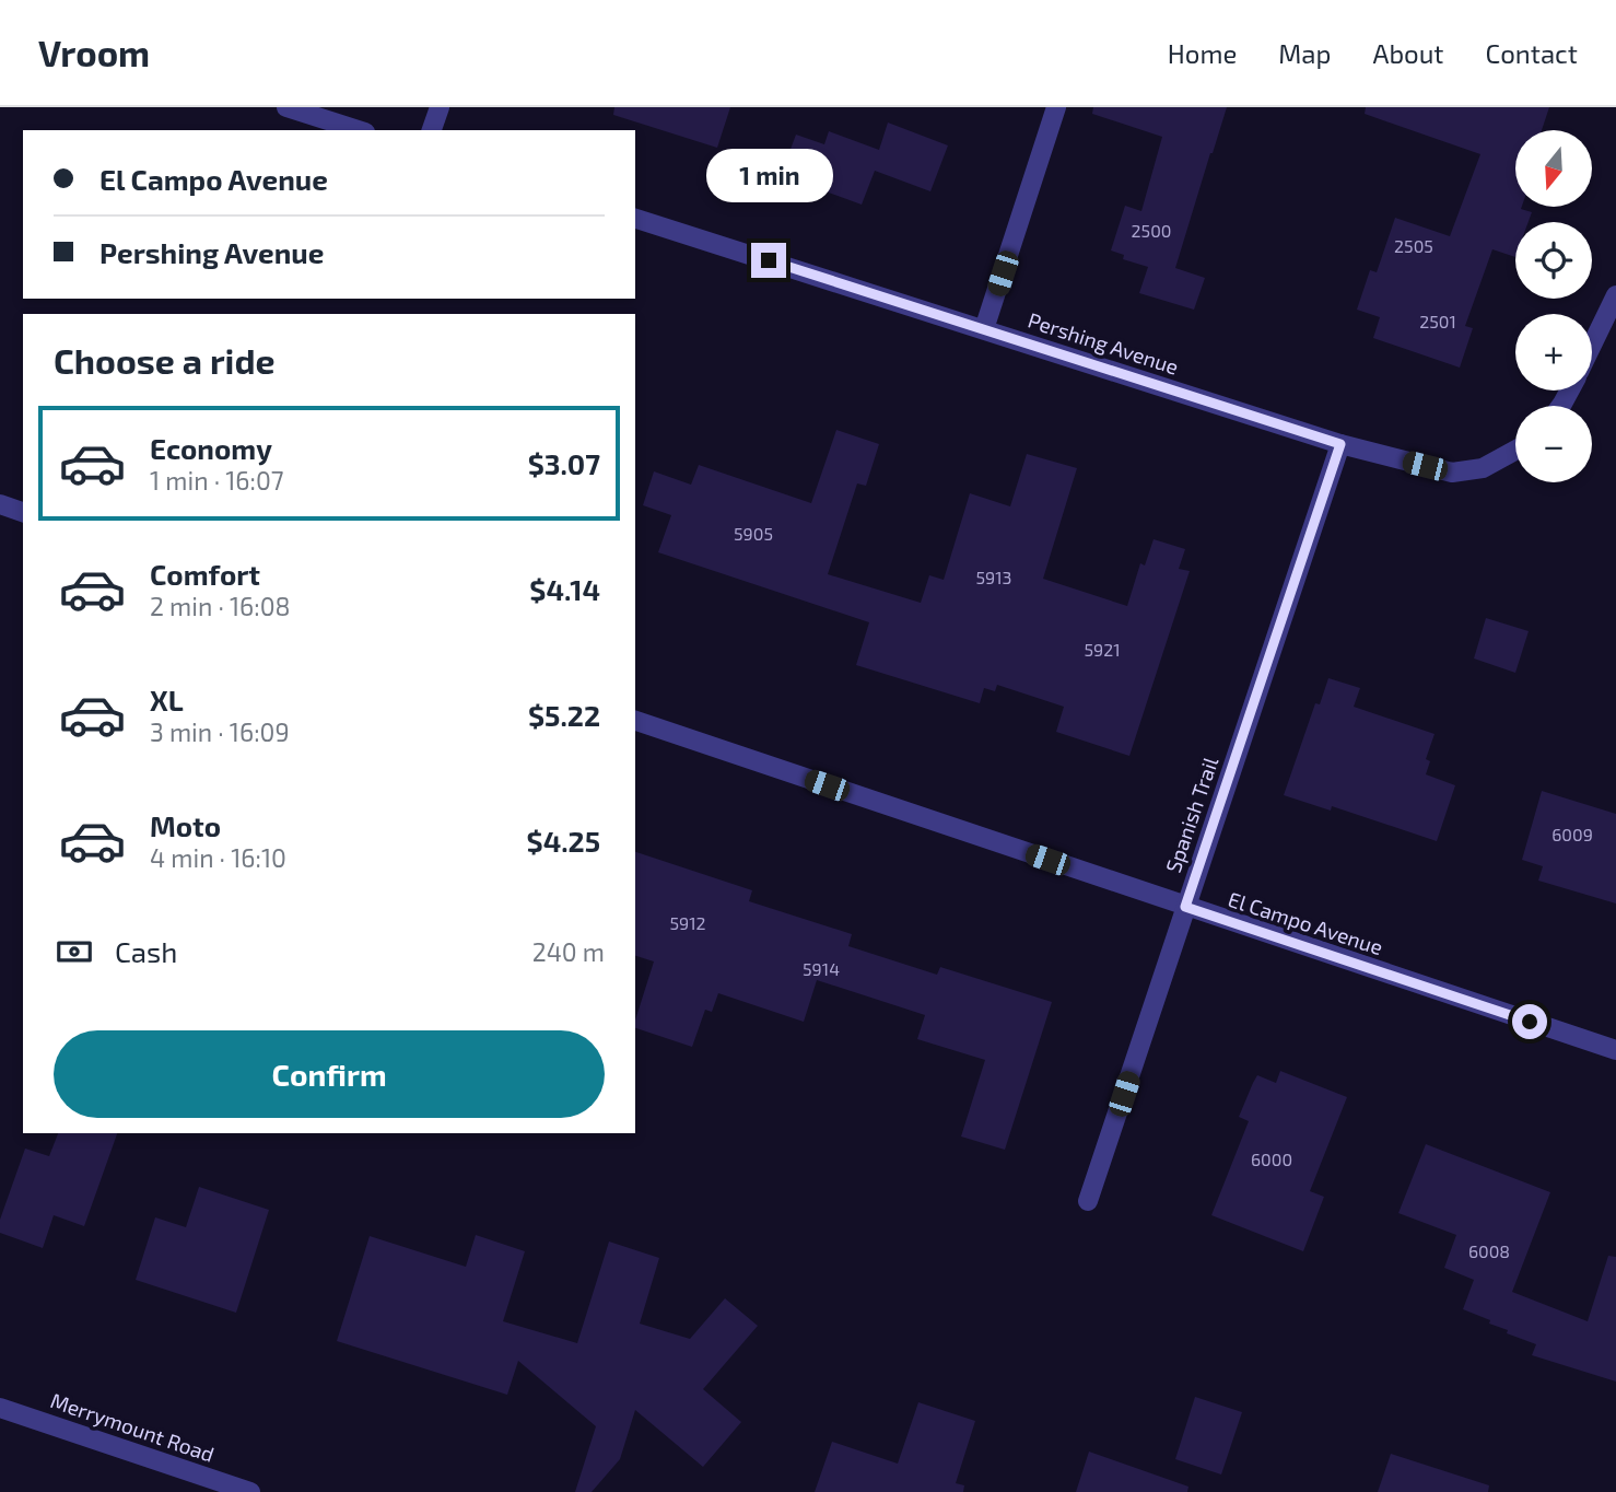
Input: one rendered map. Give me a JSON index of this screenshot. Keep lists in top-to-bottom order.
{
  "streets": {
    "street": [
      "Pershing Avenue",
      "Spanish Trail",
      "El Campo Avenue",
      "Merrymount Road"
    ]
  },
  "crossings": [
    ["Pershing Avenue", "Spanish Trail"],
    ["Spanish Trail", "El Campo Avenue"]
  ],
  "house_numbers": [
    "2500",
    "2505",
    "2501",
    "5905",
    "5913",
    "5921",
    "6009",
    "5912",
    "5914",
    "6000",
    "6008"
  ],
  "north": "bottom",
  "page": {
    "header": "Vroom",
    "nav": [
      "Home",
      "Map",
      "About",
      "Contact"
    ],
    "map_buttons": ["+", "−"],
    "banner": ["El Campo Avenue", "Pershing Avenue"],
    "bubble": "1 min",
    "heading": "Choose a ride",
    "list": [
      {
        "name": "Economy",
        "note": "1 min · 16:07",
        "value": "$3.07"
      },
      {
        "name": "Comfort",
        "note": "2 min · 16:08",
        "value": "$4.14"
      },
      {
        "name": "XL",
        "note": "3 min · 16:09",
        "value": "$5.22"
      },
      {
        "name": "Moto",
        "note": "4 min · 16:10",
        "value": "$4.25"
      }
    ],
    "pay": ["Cash", "240 m"],
    "buttons": "Confirm"
  }
}
